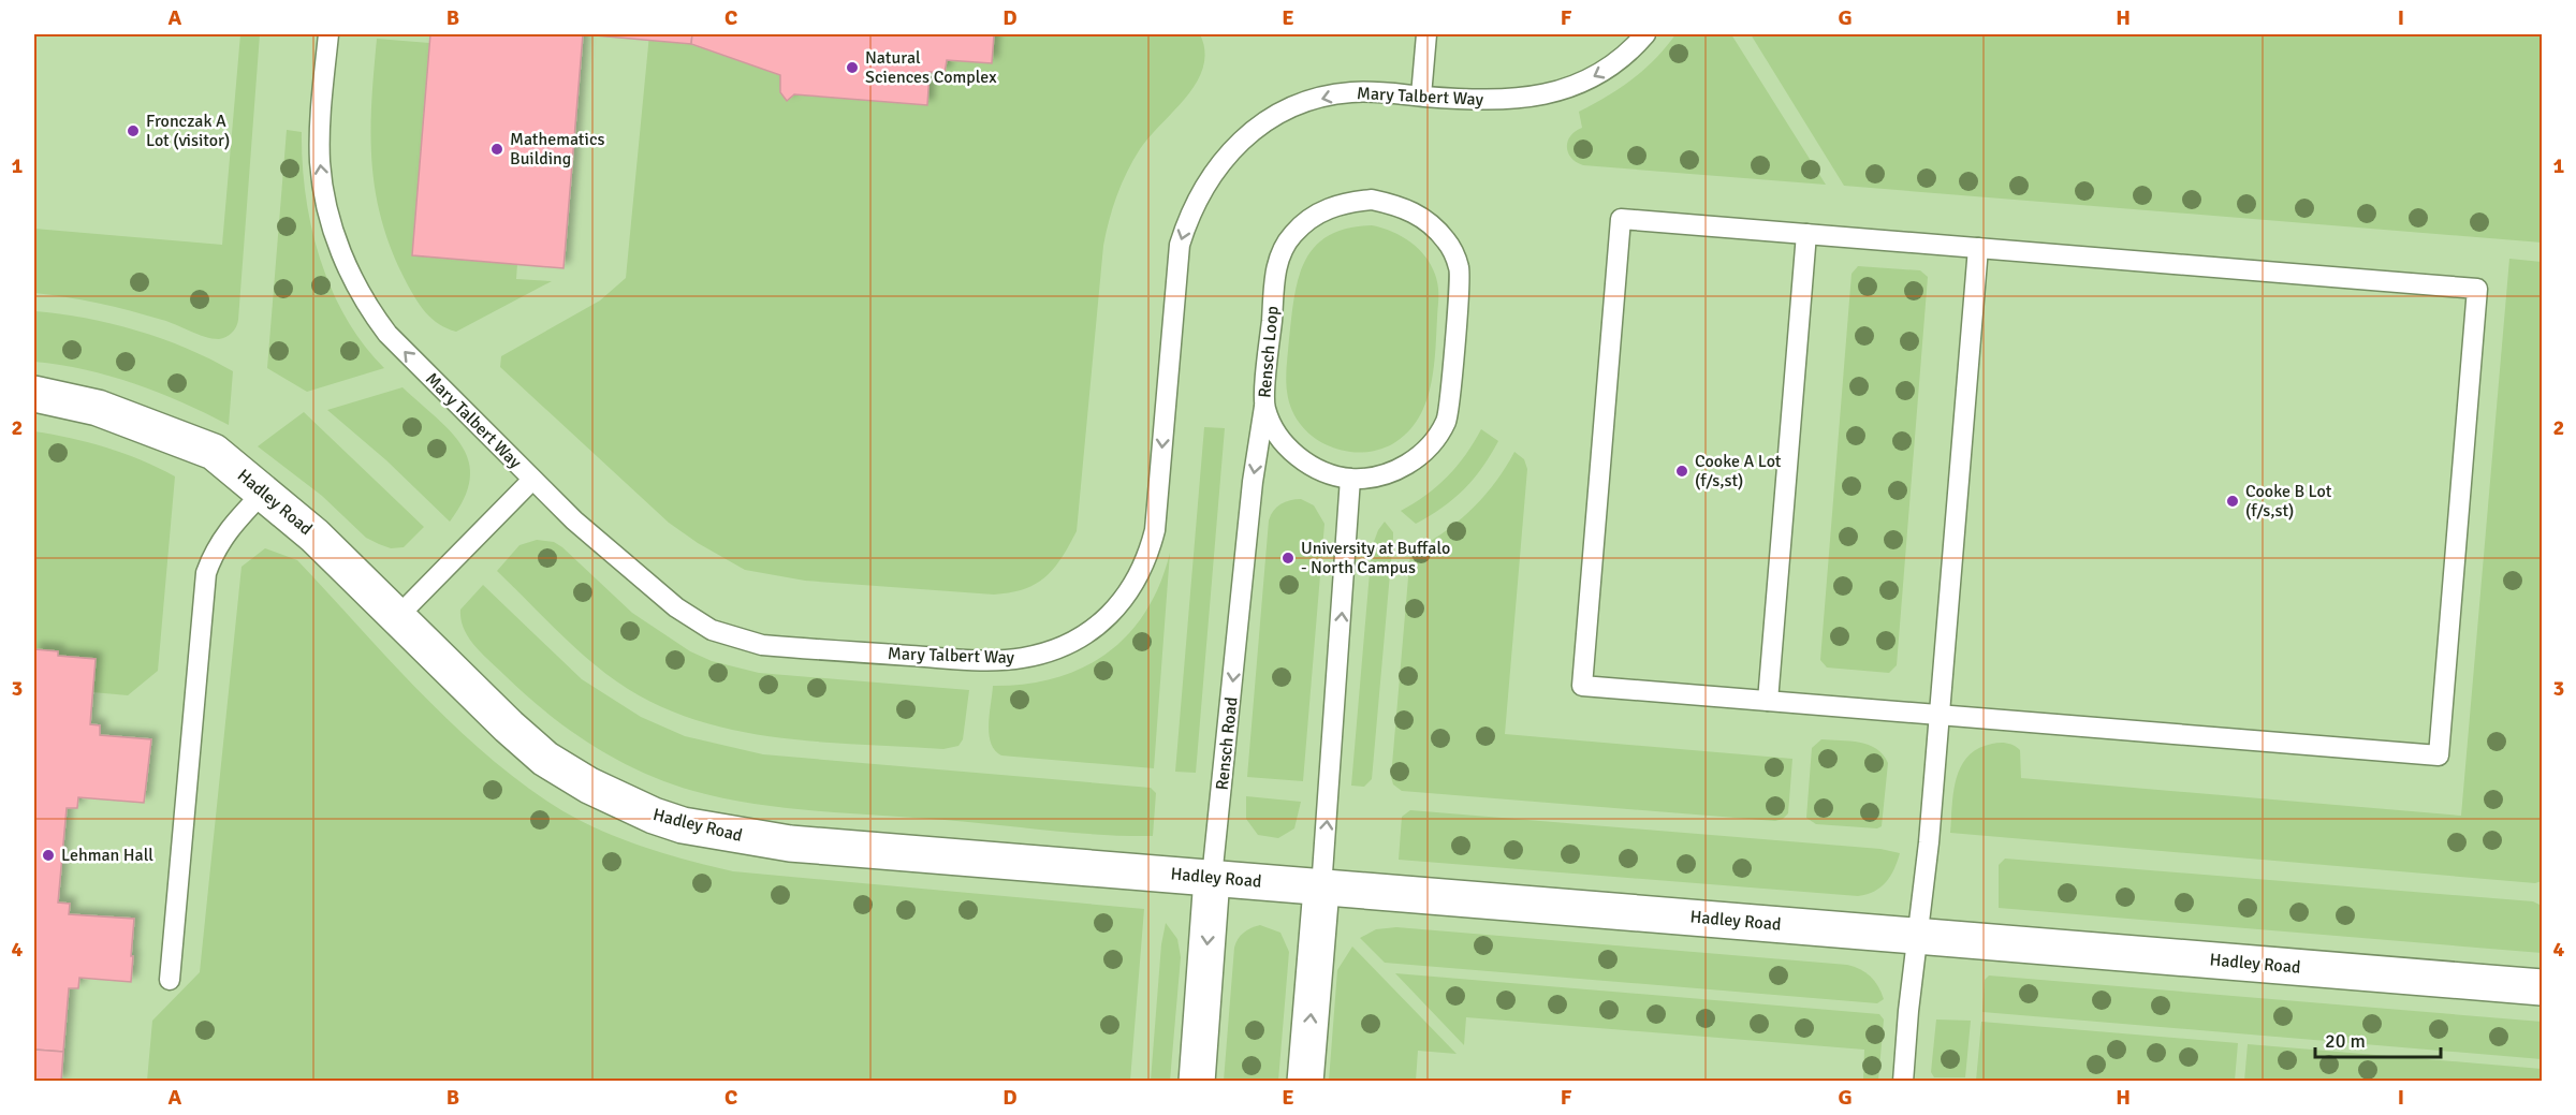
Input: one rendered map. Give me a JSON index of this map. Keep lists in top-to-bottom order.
{
  "streets": {
    "street": ["Hadley Road", "Rensch Road"],
    "lane": ["Mary Talbert Way", "Rensch Loop"]
  },
  "crossings": [
    ["Rensch Loop", "Rensch Road"],
    ["Hadley Road", "Rensch Road"]
  ],
  "places": [
    "Natural Sciences Complex",
    "Fronczak A Lot (visitor)",
    "Mathematics Building",
    "Cooke A Lot (f/s,st)",
    "Cooke B Lot (f/s,st)",
    "University at Buffalo - North Campus",
    "Lehman Hall"
  ],
  "scale_bar": "20 m",
  "grid": {
    "columns": [
      "A",
      "B",
      "C",
      "D",
      "E",
      "F",
      "G",
      "H",
      "I"
    ],
    "rows": [
      "1",
      "2",
      "3",
      "4"
    ]
  }
}
